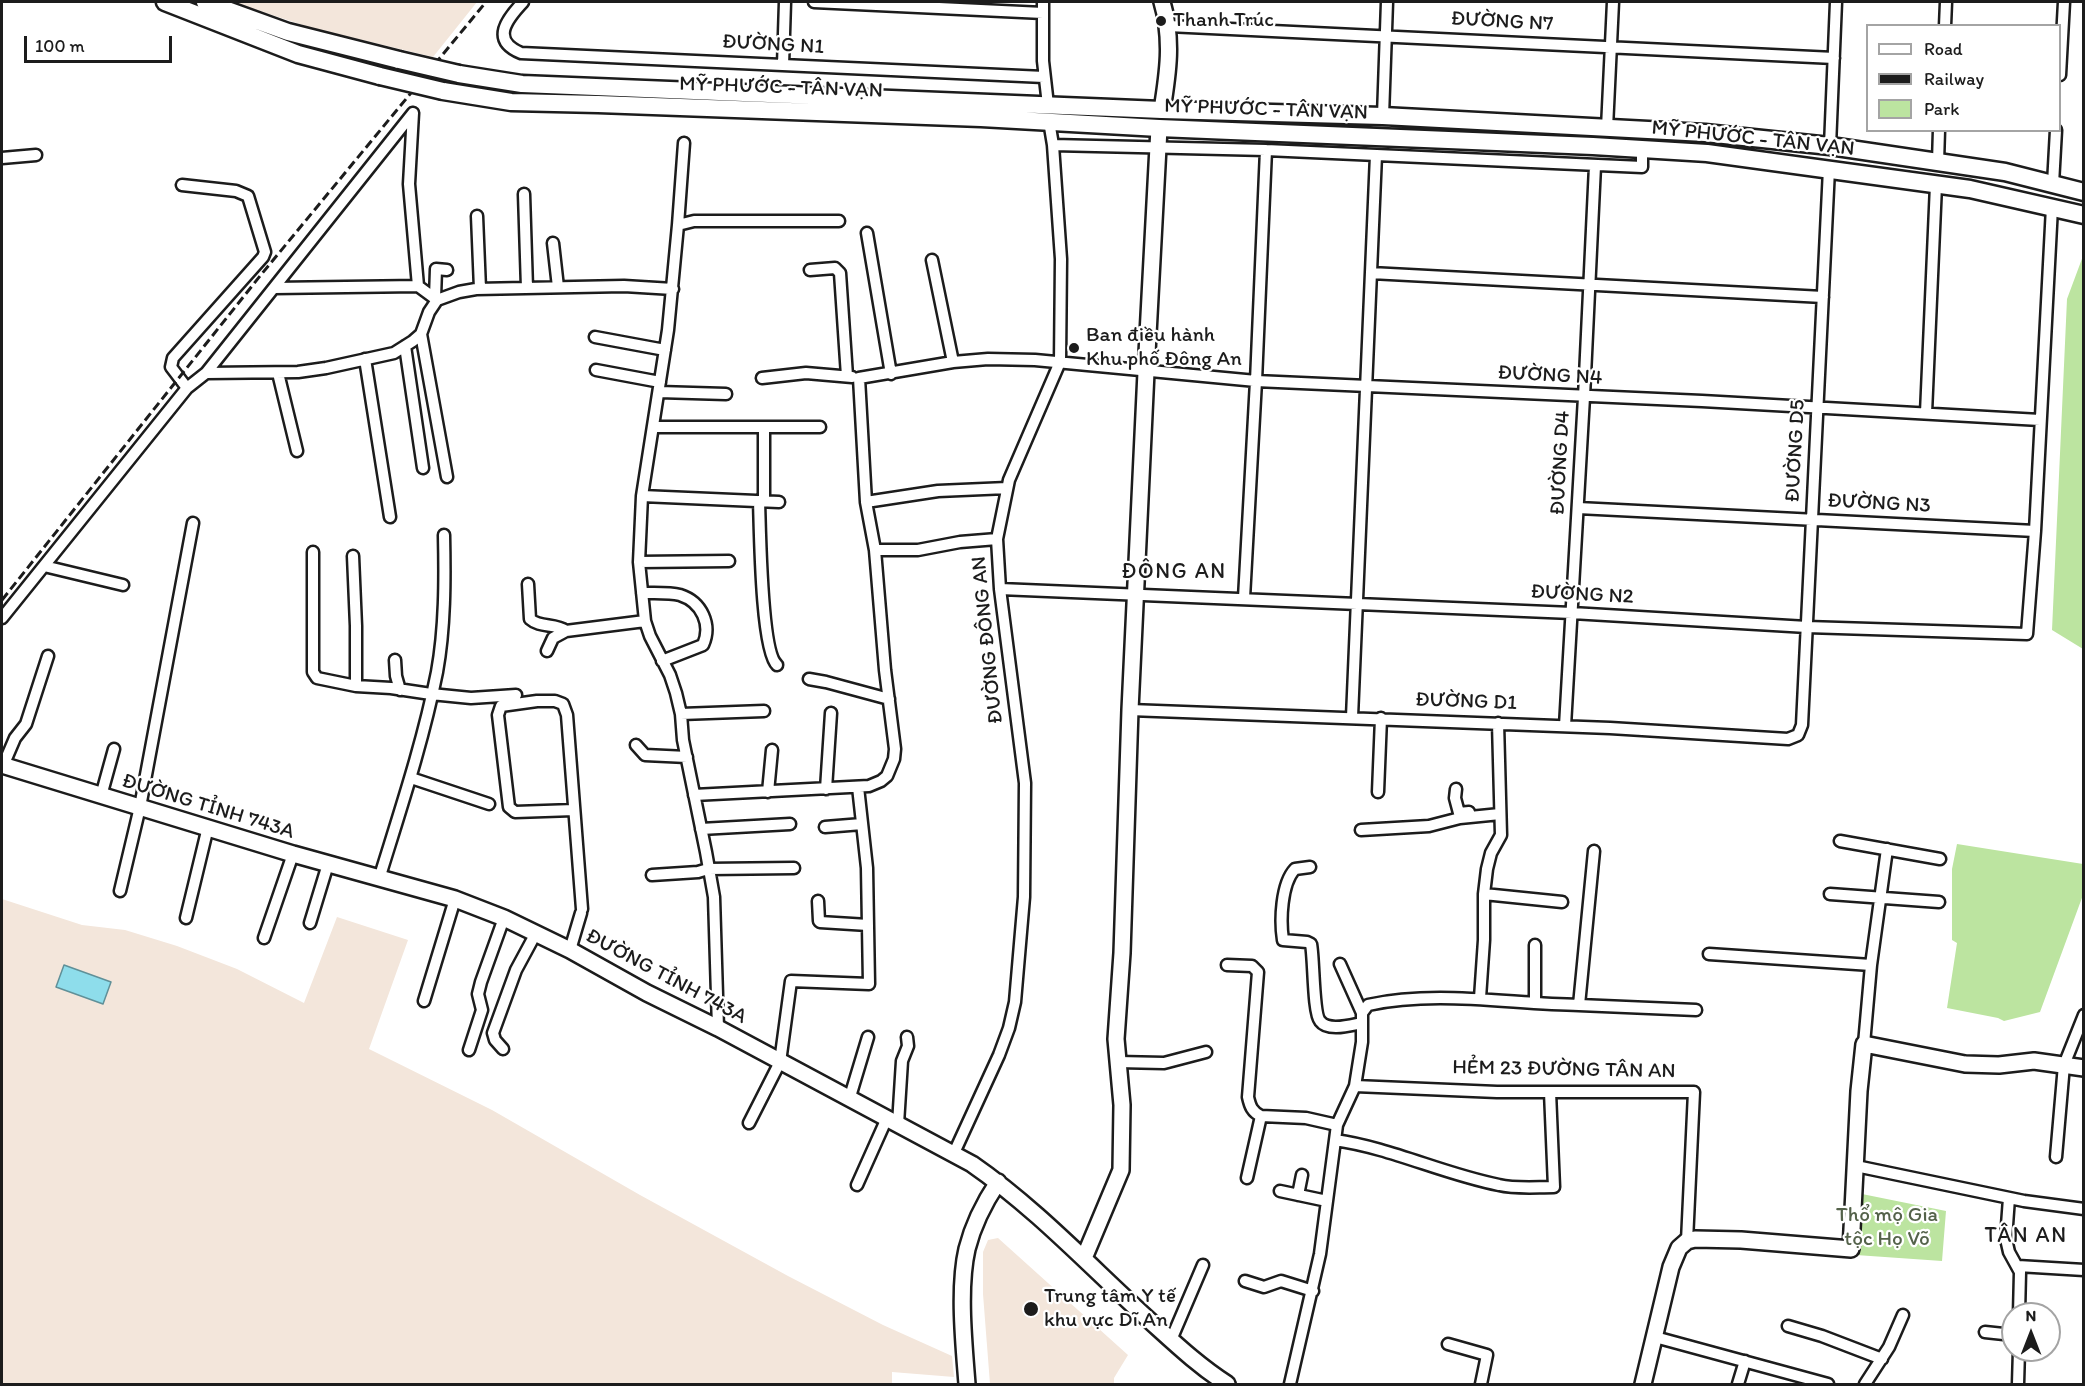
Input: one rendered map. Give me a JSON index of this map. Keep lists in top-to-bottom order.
{
  "streets": {
    "main road": ["MỸ PHƯỚC - TÂN VẠN"],
    "street": [
      "ĐƯỜNG N7",
      "ĐƯỜNG N1",
      "ĐƯỜNG N4",
      "ĐƯỜNG D5",
      "ĐƯỜNG D4",
      "ĐƯỜNG N3",
      "ĐƯỜNG N2",
      "ĐƯỜNG ĐÔNG AN",
      "ĐƯỜNG D1",
      "ĐƯỜNG TỈNH 743A",
      "HẺM 23 ĐƯỜNG TÂN AN"
    ]
  },
  "crossings": [
    ["ĐƯỜNG N1", "ĐƯỜNG ĐÔNG AN"],
    ["MỸ PHƯỚC - TÂN VẠN", "ĐƯỜNG D5"],
    ["MỸ PHƯỚC - TÂN VẠN", "ĐƯỜNG ĐÔNG AN"],
    ["ĐƯỜNG N4", "ĐƯỜNG D5"],
    ["ĐƯỜNG N4", "ĐƯỜNG D4"],
    ["ĐƯỜNG N4", "ĐƯỜNG ĐÔNG AN"],
    ["ĐƯỜNG D5", "ĐƯỜNG N3"],
    ["ĐƯỜNG D5", "ĐƯỜNG N2"],
    ["ĐƯỜNG D5", "ĐƯỜNG D1"],
    ["ĐƯỜNG D4", "ĐƯỜNG N3"],
    ["ĐƯỜNG D4", "ĐƯỜNG N2"],
    ["ĐƯỜNG D4", "ĐƯỜNG D1"],
    ["ĐƯỜNG N3", "ĐƯỜNG N2"],
    ["ĐƯỜNG N2", "ĐƯỜNG ĐÔNG AN"],
    ["ĐƯỜNG ĐÔNG AN", "ĐƯỜNG TỈNH 743A"]
  ],
  "districts": ["ĐÔNG AN", "TÂN AN"],
  "parks": ["Thổ mộ Gia tộc Họ Võ"],
  "places": ["Thanh Trúc", "Ban điều hành Khu phố Đông An", "Trung tâm Y tế khu vực Dĩ An"],
  "legend": ["Road", "Railway", "Park"],
  "scale_bar": "100 m",
  "north": "top"
}
